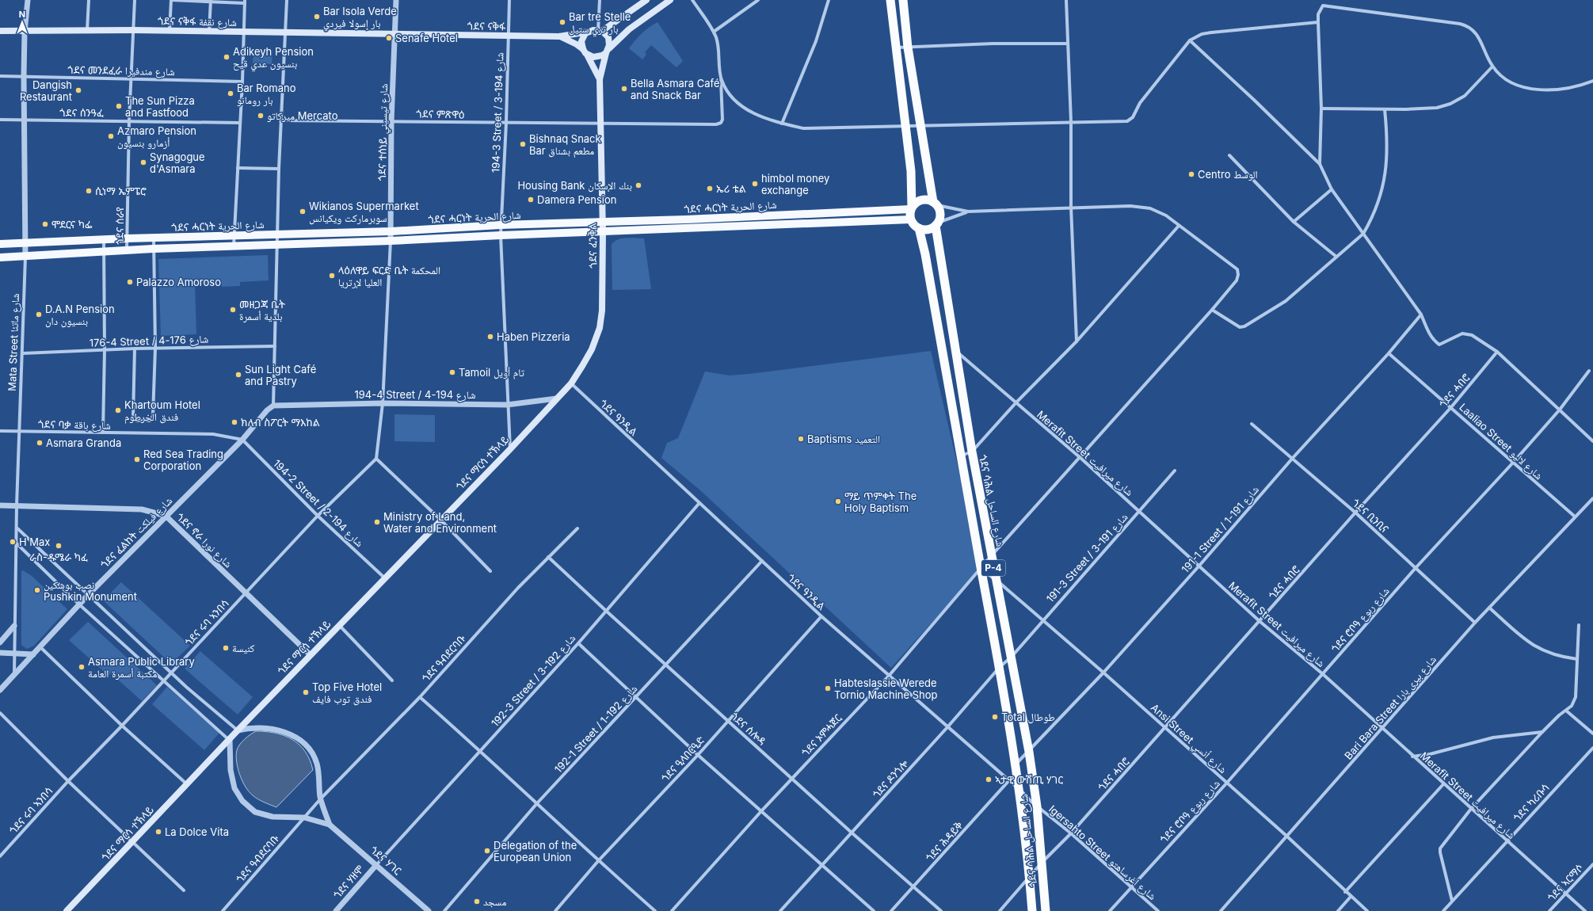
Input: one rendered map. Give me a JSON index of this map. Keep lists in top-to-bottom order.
{
  "streets": {
    "highway": ["ጎደና ሳሕል شارع الساحل", "P-4"],
    "main road": [
      "ጎደና ናቅፋ شارع نقفة",
      "ጎደና ናቅፋ",
      "ጎደና ሓርነት شارع الحرية",
      "ጎደና ፈንቅል",
      "ጎደና ማርሳ ተኽላይ"
    ],
    "street": [
      "ጎደና መንደፈራ شارع مندفيرا",
      "ጎደና ሰንዓፈ",
      "194-3 Street / شارع 194-3",
      "ጎደና ምጽዋዕ",
      "ጎደና ተሰነይ شارع تيسيني",
      "ጎደና ሰራየ",
      "176-4 Street / شارع 176-4",
      "Mata Street شارع ماتئا",
      "ጎደና ሓበሮ",
      "194-4 Street / شارع 194-4",
      "ጎደና ዓንዲል",
      "ጎደና ባቃ شارع باقة",
      "Laaliao Street شارع لاليو",
      "Merafit Street شارع ميرافيت",
      "194-2 Street / شارع 194-2",
      "ጎደና ቢንቢና",
      "191-1 Street / شارع 191-1",
      "ጎደና ፈልከት شارع فيلكت",
      "ጎደና ኖራ شارع نورا",
      "191-3 Street / شارع 191-3",
      "ጎደና ሮቦዓ شارع ربوع",
      "ጎደና ሩባ ኣንበሳ",
      "ጎደና ዓብደርባቡ",
      "192-3 Street / شارع 192-3",
      "Bari Bara Street شارع بيرى بارا",
      "192-1 Street / شارع 192-1",
      "ጎደና ሰሎዳ",
      "ጎደና ኦምሓጀር",
      "Ansi Street شارع أنسي",
      "ጎደና ዒላበርዒድ",
      "ጎደና ዶንጎሎ",
      "ጎደና ካሪቡሳ",
      "ጎደና ሕዳይቅ",
      "Igersahto Street شارع اغرساهتو",
      "ጎደና ሃገር",
      "ጎደና ሃዘሞ",
      "ጎደና ኣርማሶ"
    ]
  },
  "crossings": [
    ["ጎደና ናቅፋ شارع نقفة", "ጎደና ናቅፋ"],
    ["ጎደና ናቅፋ شارع نقفة", "ጎደና ተሰነይ شارع تيسيني"],
    ["ጎደና ናቅፋ شارع نقفة", "ጎደና ሰራየ"],
    ["ጎደና ናቅፋ شارع نقفة", "Mata Street شارع ماتئا"],
    ["ጎደና ናቅፋ", "194-3 Street / شارع 194-3"],
    ["ጎደና ናቅፋ", "ጎደና ተሰነይ شارع تيسيني"],
    ["ጎደና ናቅፋ", "ጎደና ፈንቅል"],
    ["ጎደና መንደፈራ شارع مندفيرا", "ጎደና ሰራየ"],
    ["ጎደና መንደፈራ شارع مندفيرا", "Mata Street شارع ماتئا"],
    ["ጎደና ሰንዓፈ", "ጎደና ሰራየ"],
    ["ጎደና ሰንዓፈ", "Mata Street شارع ماتئا"],
    ["194-3 Street / شارع 194-3", "ጎደና ምጽዋዕ"],
    ["194-3 Street / شارع 194-3", "ጎደና ሓርነት شارع الحرية"],
    ["194-3 Street / شارع 194-3", "194-4 Street / شارع 194-4"],
    ["194-3 Street / شارع 194-3", "ጎደና ማርሳ ተኽላይ"],
    ["ጎደና ምጽዋዕ", "ጎደና ተሰነይ شارع تيسيني"],
    ["ጎደና ምጽዋዕ", "ጎደና ፈንቅል"],
    ["ጎደና ተሰነይ شارع تيسيني", "ጎደና ሓርነት شارع الحرية"],
    ["ጎደና ሓርነት شارع الحرية", "ጎደና ሰራየ"],
    ["ጎደና ሓርነት شارع الحرية", "ጎደና ፈንቅል"],
    ["ጎደና ሓርነት شارع الحرية", "Mata Street شارع ماتئا"],
    ["ጎደና ሓርነት شارع الحرية", "ጎደና ሳሕል شارع الساحل"],
    ["ጎደና ፈንቅል", "194-4 Street / شارع 194-4"],
    ["ጎደና ፈንቅል", "ጎደና ዓንዲል"],
    ["ጎደና ፈንቅል", "ጎደና ማርሳ ተኽላይ"],
    ["176-4 Street / شارع 176-4", "Mata Street شارع ماتئا"],
    ["Mata Street شارع ماتئا", "ጎደና ባቃ شارع باقة"],
    ["Mata Street شارع ماتئا", "ጎደና ፈልከት شارع فيلكت"],
    ["Mata Street شارع ماتئا", "ጎደና ኖራ شارع نورا"],
    ["ጎደና ሓበሮ", "Laaliao Street شارع لاليو"],
    ["ጎደና ሓበሮ", "Merafit Street شارع ميرافيت"],
    ["ጎደና ሓበሮ", "ጎደና ሳሕል شارع الساحل"],
    ["ጎደና ሓበሮ", "ጎደና ቢንቢና"],
    ["ጎደና ሓበሮ", "Ansi Street شارع أنسي"],
    ["ጎደና ሓበሮ", "Igersahto Street شارع اغرساهتو"],
    ["194-4 Street / شارع 194-4", "ጎደና ማርሳ ተኽላይ"],
    ["194-4 Street / شارع 194-4", "ጎደና ፈልከት شارع فيلكت"],
    ["ጎደና ዓንዲል", "ጎደና ሳሕል شارع الساحل"],
    ["ጎደና ዓንዲል", "192-3 Street / شارع 192-3"],
    ["ጎደና ዓንዲል", "192-1 Street / شارع 192-1"],
    ["ጎደና ዓንዲል", "ጎደና ኦምሓጀር"],
    ["ጎደና ዓንዲል", "ጎደና ዒላበርዒድ"],
    ["ጎደና ዓንዲል", "ጎደና ዶንጎሎ"],
    ["ጎደና ዓንዲል", "ጎደና ሕዳይቅ"],
    ["ጎደና ዓንዲል", "Igersahto Street شارع اغرساهتو"],
    ["ጎደና ባቃ شارع باقة", "194-2 Street / شارع 194-2"],
    ["ጎደና ባቃ شارع باقة", "ጎደና ፈልከት شارع فيلكت"],
    ["Laaliao Street شارع لاليو", "191-1 Street / شارع 191-1"],
    ["Laaliao Street شارع لاليو", "ጎደና ሮቦዓ شارع ربوع"],
    ["Laaliao Street شارع لاليو", "Bari Bara Street شارع بيرى بارا"],
    ["Merafit Street شارع ميرافيت", "ጎደና ሳሕል شارع الساحل"],
    ["Merafit Street شارع ميرافيت", "191-1 Street / شارع 191-1"],
    ["Merafit Street شارع ميرافيت", "191-3 Street / شارع 191-3"],
    ["Merafit Street شارع ميرافيت", "ጎደና ሮቦዓ شارع ربوع"],
    ["Merafit Street شارع ميرافيت", "Bari Bara Street شارع بيرى بارا"],
    ["Merafit Street شارع ميرافيت", "ጎደና ኦምሓጀር"],
    ["Merafit Street شارع ميرافيت", "ጎደና ካሪቡሳ"],
    ["Merafit Street شارع ميرافيت", "ጎደና ኣርማሶ"],
    ["ጎደና ማርሳ ተኽላይ", "194-2 Street / شارع 194-2"],
    ["ጎደና ማርሳ ተኽላይ", "ጎደና ኖራ شارع نورا"],
    ["ጎደና ማርሳ ተኽላይ", "ጎደና ዓብደርባቡ"],
    ["ጎደና ሳሕል شارع الساحل", "191-1 Street / شارع 191-1"],
    ["ጎደና ሳሕል شارع الساحل", "191-3 Street / شارع 191-3"],
    ["ጎደና ሳሕል شارع الساحل", "ጎደና ኦምሓጀር"],
    ["ጎደና ሳሕል شارع الساحل", "Ansi Street شارع أنسي"],
    ["ጎደና ሳሕል شارع الساحل", "ጎደና ዶንጎሎ"],
    ["ጎደና ሳሕል شارع الساحل", "Igersahto Street شارع اغرساهتو"],
    ["194-2 Street / شارع 194-2", "ጎደና ፈልከት شارع فيلكت"],
    ["194-2 Street / شارع 194-2", "ጎደና ሩባ ኣንበሳ"],
    ["ጎደና ቢንቢና", "191-1 Street / شارع 191-1"],
    ["ጎደና ቢንቢና", "ጎደና ሮቦዓ شارع ربوع"],
    ["ጎደና ቢንቢና", "Bari Bara Street شارع بيرى بارا"],
    ["191-1 Street / شارع 191-1", "Ansi Street شارع أنسي"],
    ["ጎደና ፈልከት شارع فيلكت", "ጎደና ኖራ شارع نورا"],
    ["ጎደና ኖራ شارع نورا", "ጎደና ሩባ ኣንበሳ"],
    ["191-3 Street / شارع 191-3", "Ansi Street شارع أنسي"],
    ["191-3 Street / شارع 191-3", "ጎደና ዶንጎሎ"],
    ["ጎደና ሮቦዓ شارع ربوع", "Ansi Street شارع أنسي"],
    ["ጎደና ሮቦዓ شارع ربوع", "Igersahto Street شارع اغرساهتو"],
    ["ጎደና ዓብደርባቡ", "ጎደና ሰሎዳ"],
    ["192-3 Street / شارع 192-3", "ጎደና ሰሎዳ"],
    ["192-3 Street / شارع 192-3", "ጎደና ሃገር"],
    ["192-3 Street / شارع 192-3", "ጎደና ሃዘሞ"],
    ["Bari Bara Street شارع بيرى بارا", "Ansi Street شارع أنسي"],
    ["192-1 Street / شارع 192-1", "ጎደና ሰሎዳ"],
    ["ጎደና ሰሎዳ", "ጎደና ኦምሓጀር"],
    ["ጎደና ሰሎዳ", "ጎደና ዒላበርዒድ"],
    ["ጎደና ሰሎዳ", "ጎደና ዶንጎሎ"],
    ["ጎደና ሰሎዳ", "ጎደና ሕዳይቅ"],
    ["ጎደና ኦምሓጀር", "Ansi Street شارع أنسي"],
    ["ጎደና ሃገር", "ጎደና ሃዘሞ"]
  ],
  "places": [
    "Bar Isola Verde بار إسولا فيردي",
    "Bar tre Stelle بار تري ستيل",
    "Senafe Hotel",
    "Adikeyh Pension بنسيون عدي قيح",
    "Bella Asmara Café and Snack Bar",
    "Dangish Restaurant",
    "Bar Romano بار رومانو",
    "The Sun Pizza and Fastfood",
    "ميركاتو Mercato",
    "Azmaro Pension أزمارو بنسيون",
    "Bishnaq Snack Bar مطعم بشناق",
    "Synagogue d'Asmara",
    "Centro الوسط",
    "himbol money exchange",
    "Housing Bank بنك الإسكان",
    "ኤሪ ቴል",
    "ሲነማ ኤምፔሮ",
    "Damera Pension",
    "Wikianos Supermarket سوبرماركت ويكيانس",
    "ሞደርና ካፌ",
    "ላዕለዋይ ፍርድ ቤት المحكمة العليا لإرتريا",
    "Palazzo Amoroso",
    "መዘጋጃ ቤት بلدية أسمرة",
    "D.A.N Pension بنسيون دان",
    "Haben Pizzeria",
    "Tamoil تام أويل",
    "Sun Light Café and Pastry",
    "Khartoum Hotel فندق الخرطوم",
    "ክለብ ስፖርት ማእከል",
    "Baptisms التعميد",
    "Asmara Granda",
    "Red Sea Trading Corporation",
    "ማይ ጥምቀት The Holy Baptism",
    "Ministry of Land, Water and Environment",
    "H Max",
    "ራስ-ዱሜራ ካፈ",
    "نصب بوشكين Pushkin Monument",
    "كنيسة",
    "Asmara Public Library مكتبة أسمرة العامة",
    "Habteslassie Werede Tornio Machine Shop",
    "Top Five Hotel فندق توب فايف",
    "Total طوطال",
    "ኣታዊ ውሽጢ ሃገር",
    "La Dolce Vita",
    "Delegation of the European Union",
    "مسجد"
  ],
  "north": "top"
}
